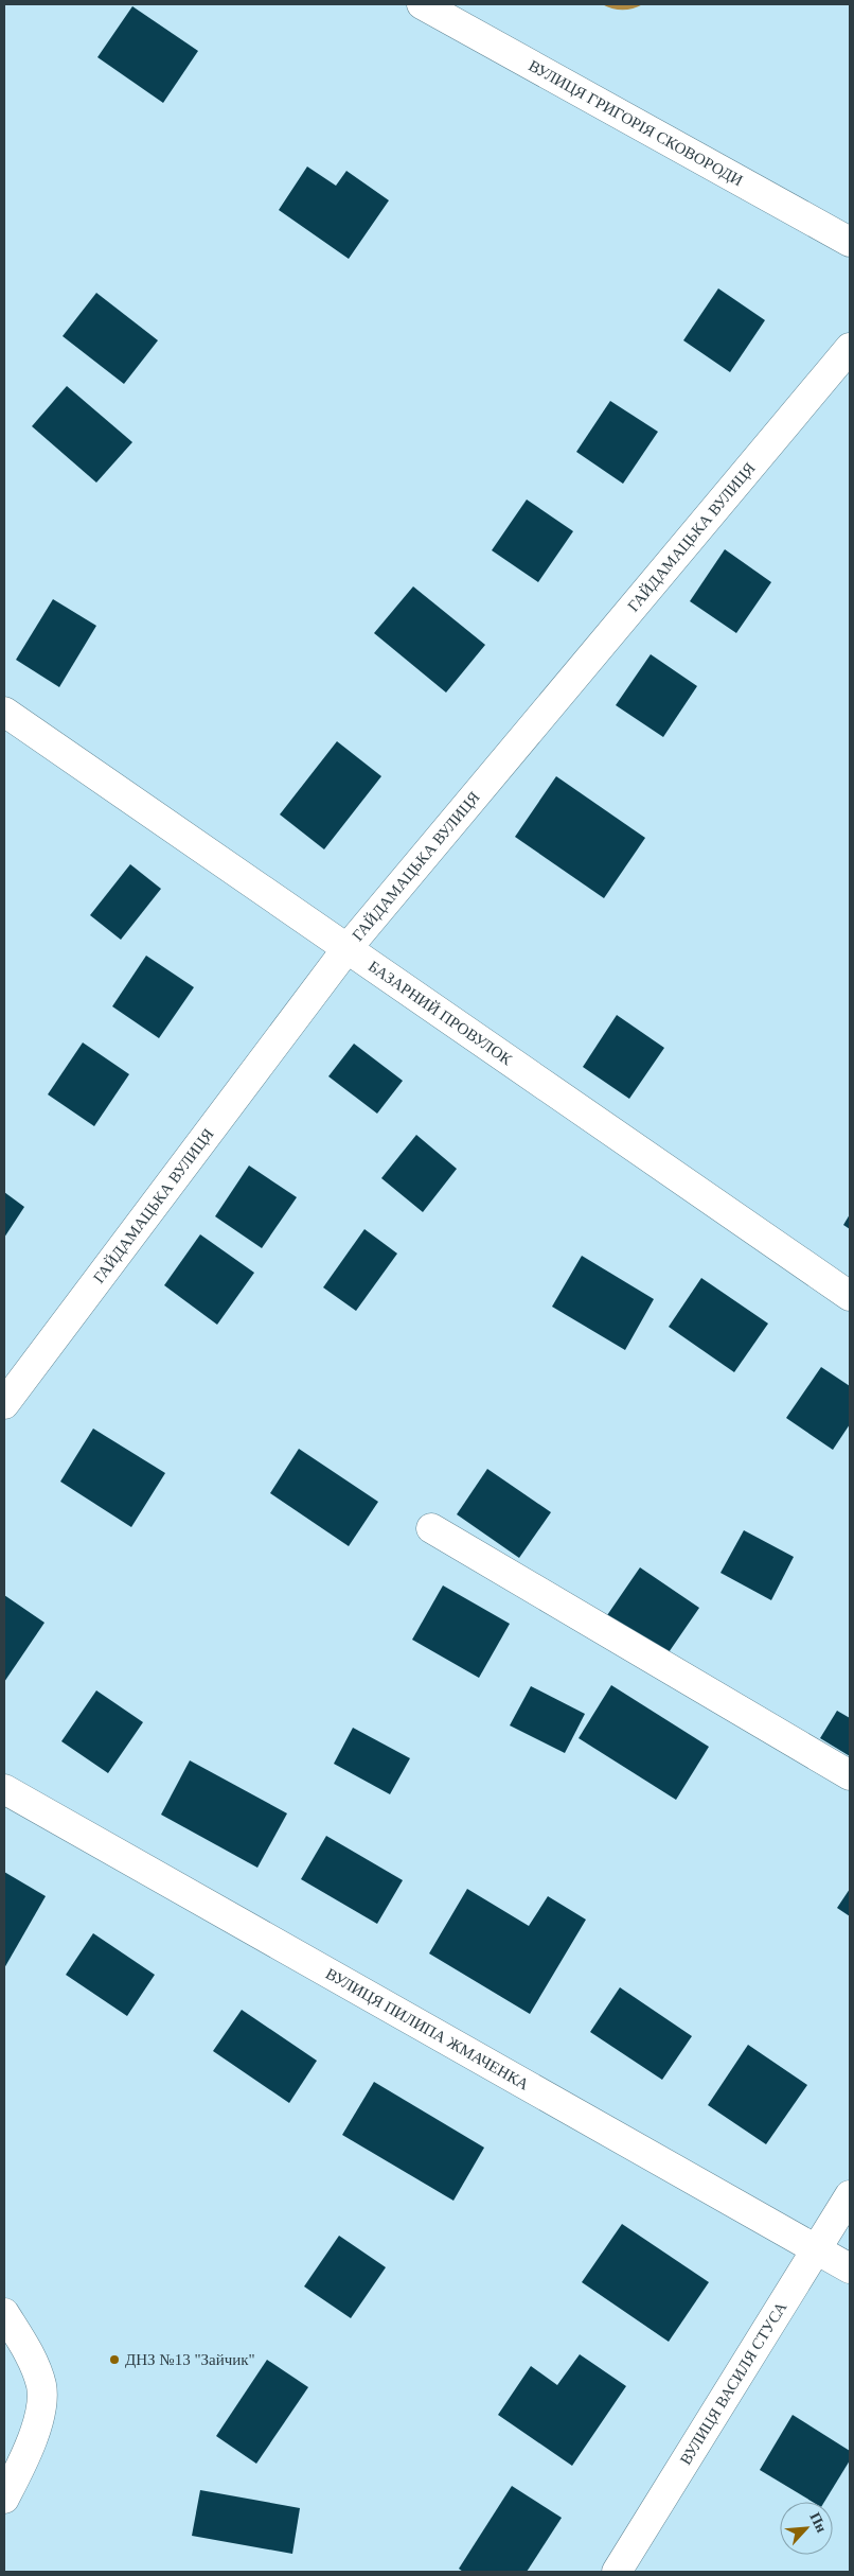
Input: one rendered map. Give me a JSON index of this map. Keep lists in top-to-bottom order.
{
  "streets": {
    "street": [
      "ВУЛИЦЯ ГРИГОРІЯ СКОВОРОДИ",
      "ГАЙДАМАЦЬКА ВУЛИЦЯ",
      "БАЗАРНИЙ ПРОВУЛОК",
      "ВУЛИЦЯ ПИЛИПА ЖМАЧЕНКА",
      "ВУЛИЦЯ ВАСИЛЯ СТУСА"
    ]
  },
  "crossings": [
    ["ГАЙДАМАЦЬКА ВУЛИЦЯ", "БАЗАРНИЙ ПРОВУЛОК"],
    ["ВУЛИЦЯ ПИЛИПА ЖМАЧЕНКА", "ВУЛИЦЯ ВАСИЛЯ СТУСА"]
  ],
  "places": ["ДНЗ №13 \"Зайчик\""],
  "north": "top right"
}
